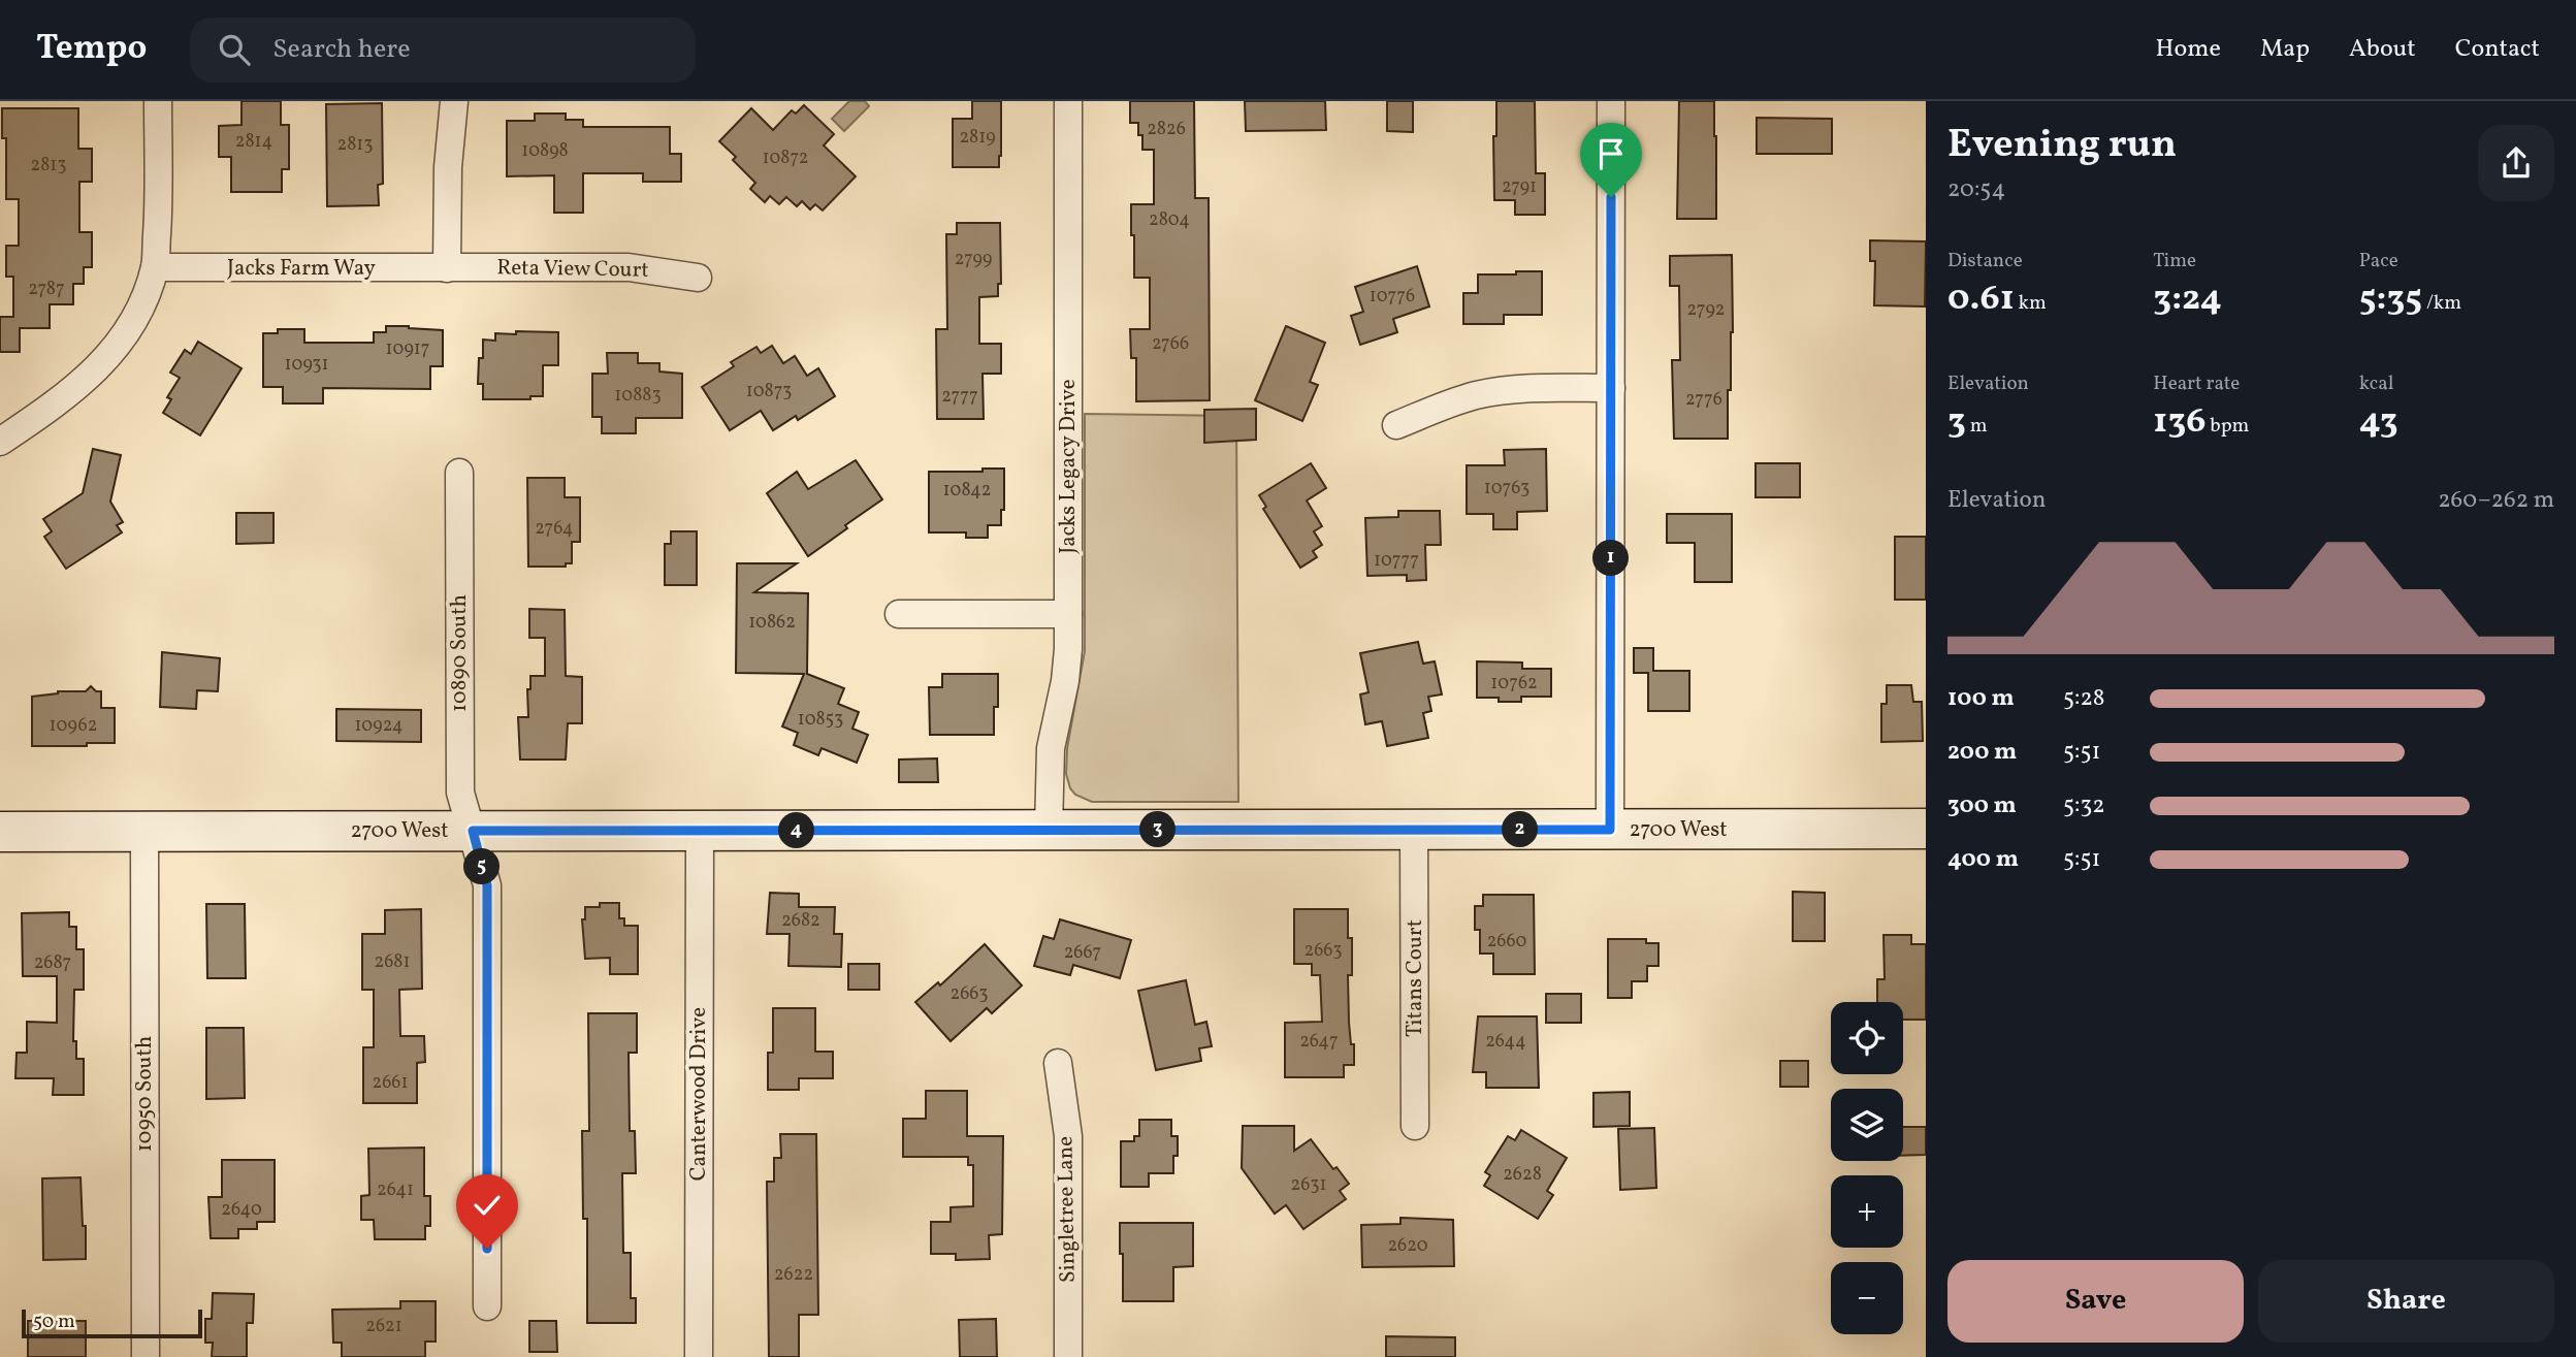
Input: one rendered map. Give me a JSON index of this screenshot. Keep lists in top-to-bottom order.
{
  "streets": {
    "main road": ["2700 West"],
    "street": [
      "Jacks Farm Way",
      "Reta View Court",
      "Jacks Legacy Drive",
      "10890 South",
      "Titans Court",
      "10950 South",
      "Canterwood Drive",
      "Singletree Lane"
    ]
  },
  "crossings": [
    ["Jacks Farm Way", "Reta View Court"],
    ["Jacks Legacy Drive", "2700 West"],
    ["10890 South", "2700 West"],
    ["2700 West", "Titans Court"],
    ["2700 West", "10950 South"],
    ["2700 West", "Canterwood Drive"]
  ],
  "house_numbers": [
    "2826",
    "2819",
    "2814",
    "2813",
    "10898",
    "10872",
    "2813",
    "2791",
    "2804",
    "2799",
    "2787",
    "10776",
    "2792",
    "2766",
    "10917",
    "10931",
    "10873",
    "10883",
    "2777",
    "2776",
    "10763",
    "10842",
    "2764",
    "10777",
    "10862",
    "10762",
    "10853",
    "10962",
    "10924",
    "2682",
    "2660",
    "2663",
    "2667",
    "2681",
    "2687",
    "2663",
    "2647",
    "2644",
    "2661",
    "2628",
    "2631",
    "2641",
    "2640",
    "2620",
    "2622",
    "2621"
  ],
  "scale_bar": "50 m",
  "page": {
    "header": "Tempo",
    "search": "Search here",
    "nav": [
      "Home",
      "Map",
      "About",
      "Contact"
    ],
    "heading": ["Evening run", "20:54"],
    "stats": [
      ["Distance", "0.61 km"],
      ["Time", "3:24"],
      ["Pace", "5:35 /km"],
      ["Elevation", "3 m"],
      ["Heart rate", "136 bpm"],
      ["kcal", "43"]
    ],
    "chart": ["Elevation", "260–262 m"],
    "pins": [
      "1",
      "2",
      "3",
      "4",
      "5"
    ],
    "list": [
      {
        "name": "100 m",
        "note": "5:28"
      },
      {
        "name": "200 m",
        "note": "5:51"
      },
      {
        "name": "300 m",
        "note": "5:32"
      },
      {
        "name": "400 m",
        "note": "5:51"
      }
    ],
    "map_buttons": ["+", "−"],
    "buttons": ["Save", "Share"],
    "scale": "50 m"
  }
}
